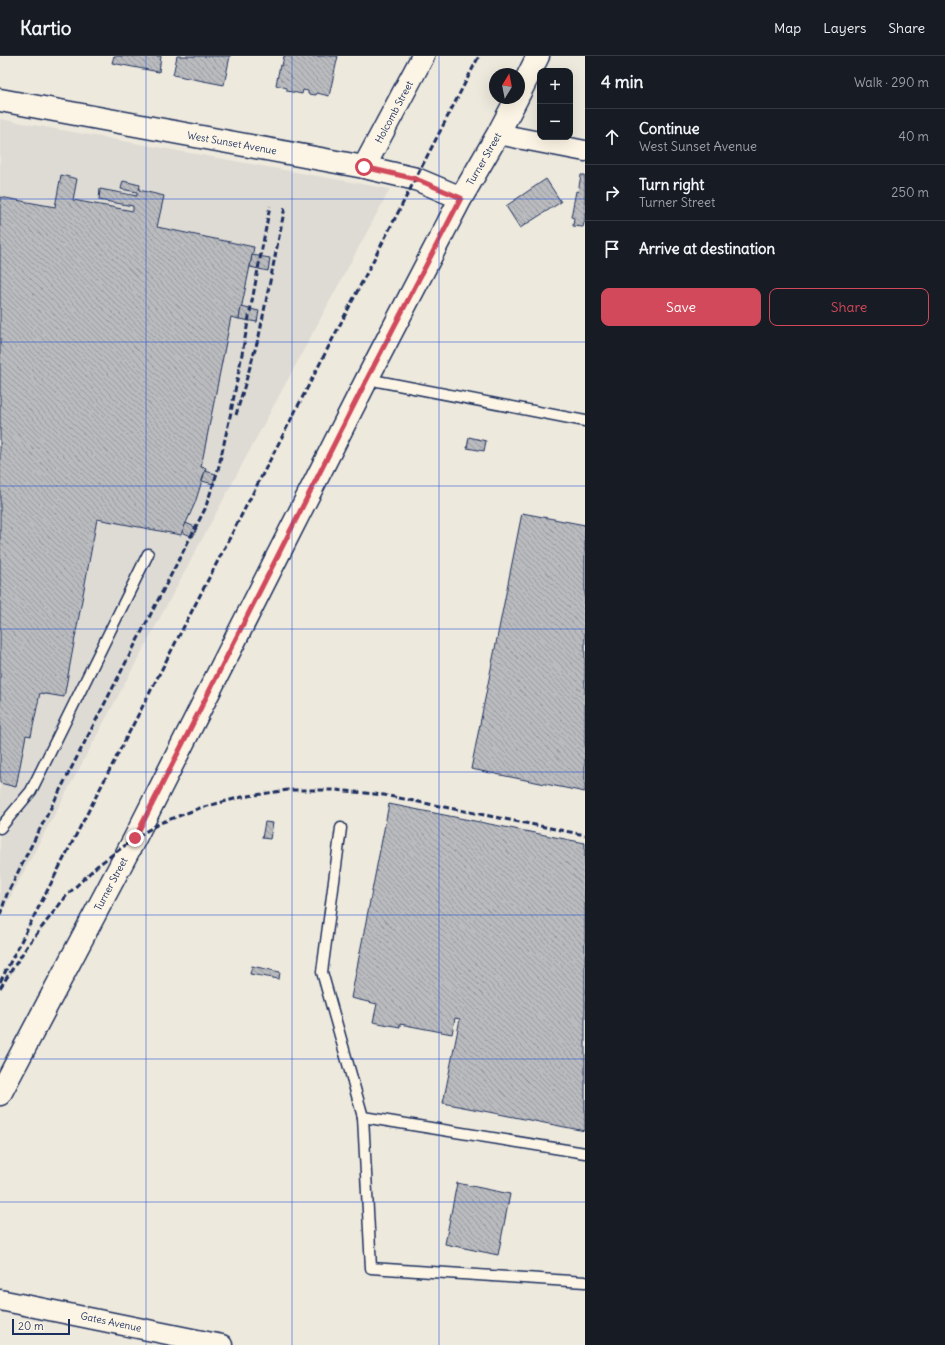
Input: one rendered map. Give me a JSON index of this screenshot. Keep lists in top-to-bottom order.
{
  "streets": {
    "street": [
      "Holcomb Street",
      "West Sunset Avenue",
      "Turner Street",
      "Gates Avenue"
    ]
  },
  "crossings": [
    ["Holcomb Street", "West Sunset Avenue"],
    ["West Sunset Avenue", "Turner Street"]
  ],
  "scale_bar": "20 m",
  "north": "top",
  "page": {
    "header": "Kartio",
    "nav": ["Map", "Layers", "Share"],
    "heading": ["4 min", "Walk · 290 m"],
    "map_buttons": ["+", "−"],
    "list": [
      ["Continue", "West Sunset Avenue", "40 m"],
      ["Turn right", "Turner Street", "250 m"],
      "Arrive at destination"
    ],
    "buttons": ["Save", "Share"],
    "scale": "20 m"
  }
}
